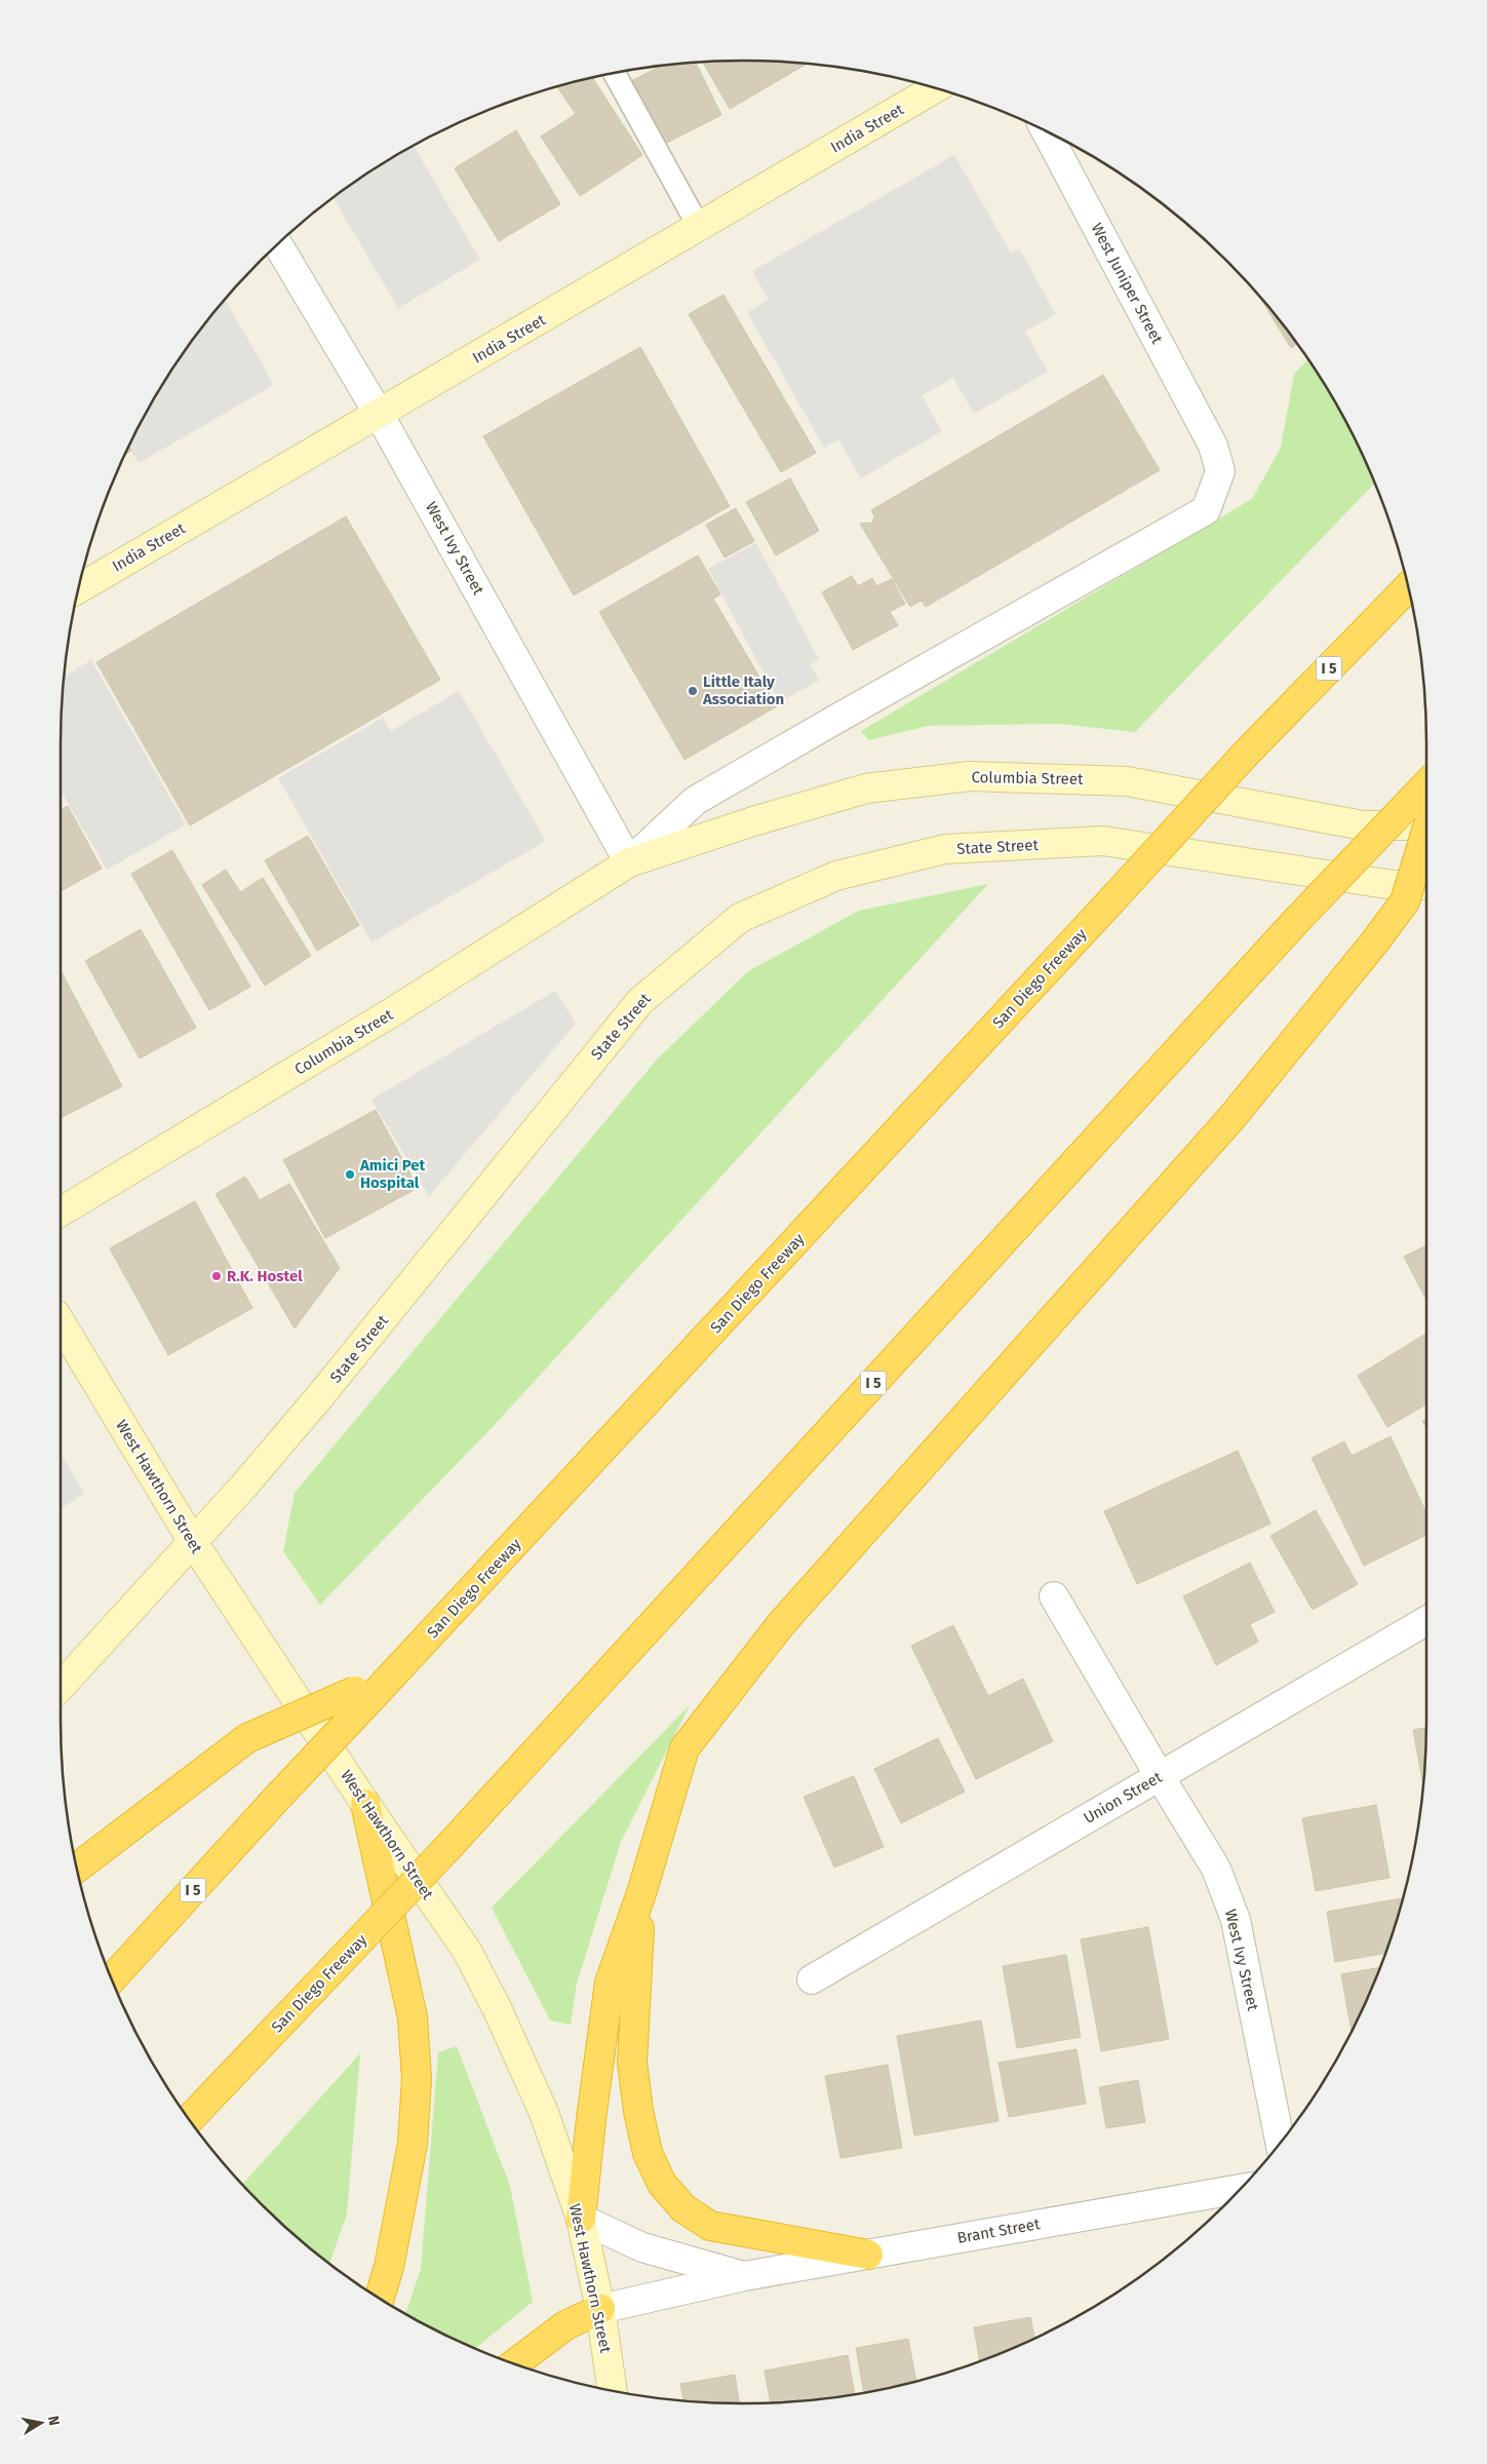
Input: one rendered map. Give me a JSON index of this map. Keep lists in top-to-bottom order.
{
  "streets": {
    "highway": ["I 5", "San Diego Freeway"],
    "main road": [
      "India Street",
      "Columbia Street",
      "State Street",
      "West Hawthorn Street"
    ],
    "street": [
      "West Juniper Street",
      "West Ivy Street",
      "Union Street",
      "Brant Street"
    ]
  },
  "crossings": [
    ["India Street", "West Ivy Street"],
    ["West Juniper Street", "Columbia Street"],
    ["West Ivy Street", "Columbia Street"],
    ["West Ivy Street", "Union Street"],
    ["State Street", "West Hawthorn Street"],
    ["West Hawthorn Street", "Brant Street"]
  ],
  "places": ["Little Italy Association", "Amici Pet Hospital", "R.K. Hostel"],
  "north": "right"
}
